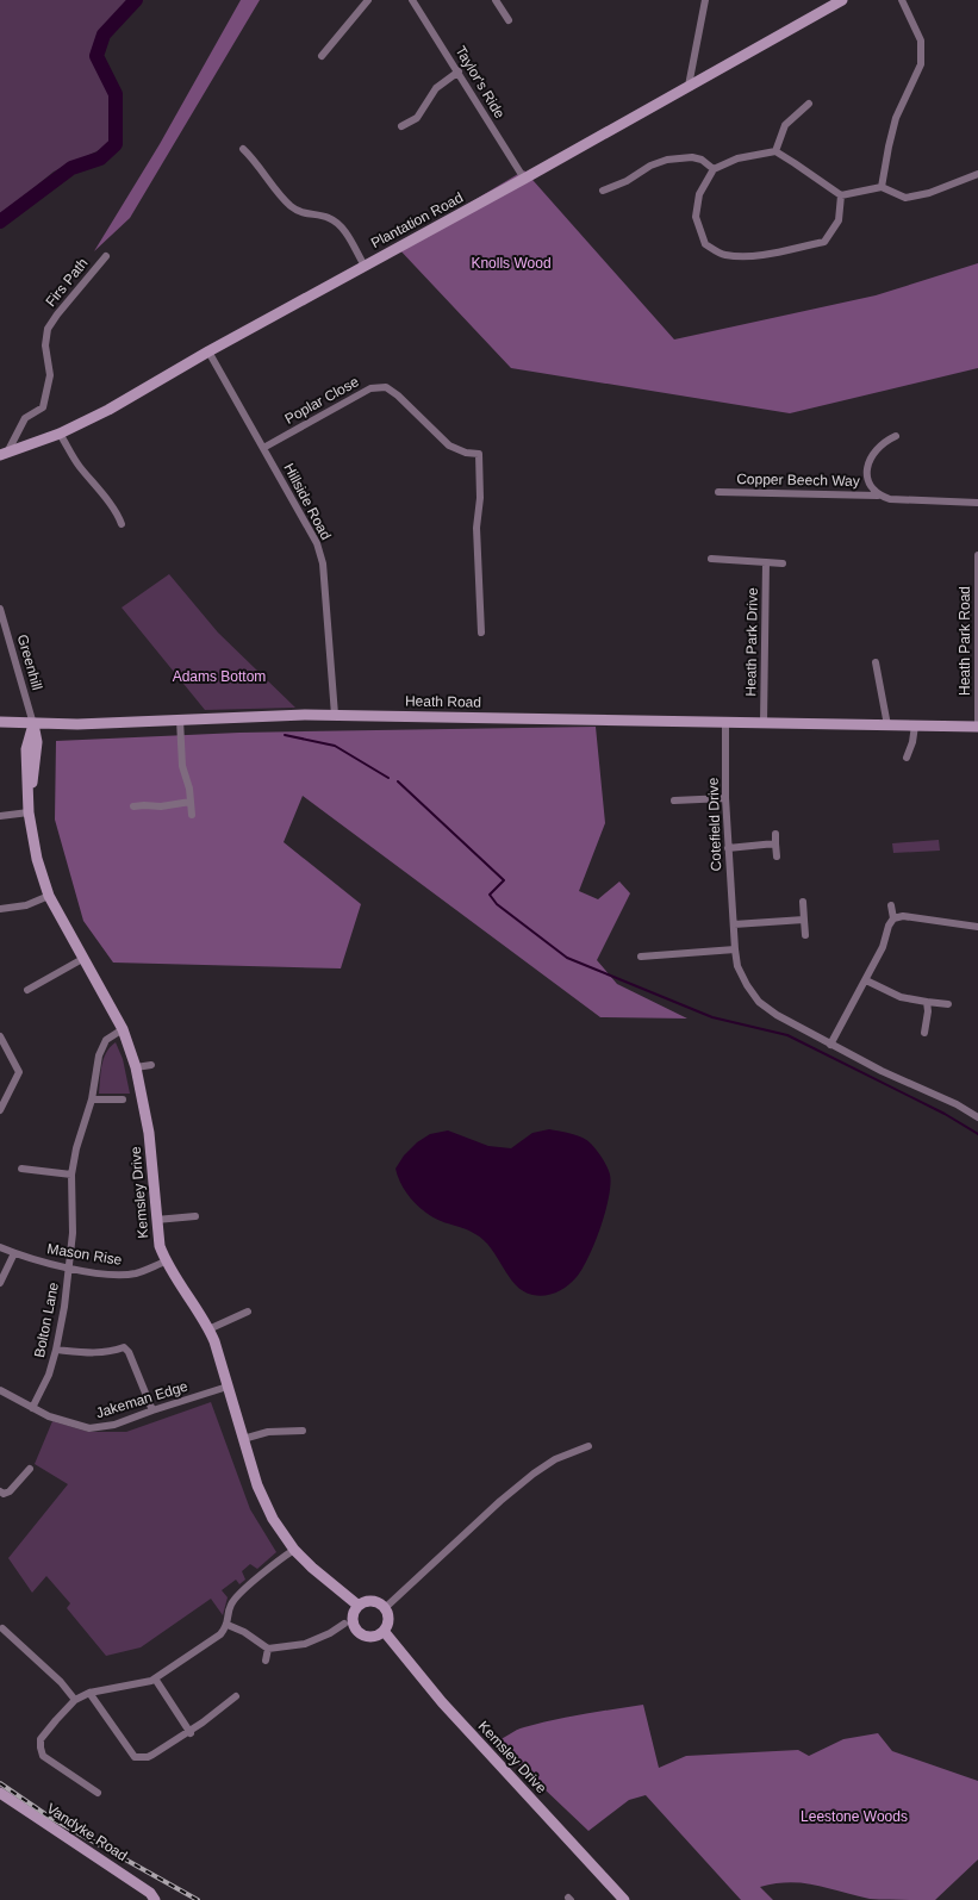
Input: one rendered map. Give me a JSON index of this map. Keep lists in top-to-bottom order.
{
  "streets": {
    "street": [
      "Taylor's Ride",
      "Plantation Road",
      "Firs Path",
      "Poplar Close",
      "Copper Beech Way",
      "Hillside Road",
      "Heath Park Road",
      "Heath Park Drive",
      "Greenhill",
      "Heath Road",
      "Cotefield Drive",
      "Kemsley Drive",
      "Mason Rise",
      "Bolton Lane",
      "Jakeman Edge",
      "Vandyke Road"
    ]
  },
  "crossings": [
    ["Taylor's Ride", "Plantation Road"],
    ["Plantation Road", "Firs Path"],
    ["Plantation Road", "Hillside Road"],
    ["Poplar Close", "Hillside Road"],
    ["Hillside Road", "Heath Road"],
    ["Heath Park Road", "Heath Road"],
    ["Heath Park Drive", "Heath Road"],
    ["Greenhill", "Heath Road"],
    ["Greenhill", "Kemsley Drive"],
    ["Heath Road", "Cotefield Drive"],
    ["Heath Road", "Kemsley Drive"],
    ["Kemsley Drive", "Mason Rise"],
    ["Kemsley Drive", "Bolton Lane"],
    ["Kemsley Drive", "Jakeman Edge"],
    ["Mason Rise", "Bolton Lane"],
    ["Bolton Lane", "Jakeman Edge"]
  ],
  "parks": ["Knolls Wood", "Adams Bottom", "Leestone Woods"]
}
